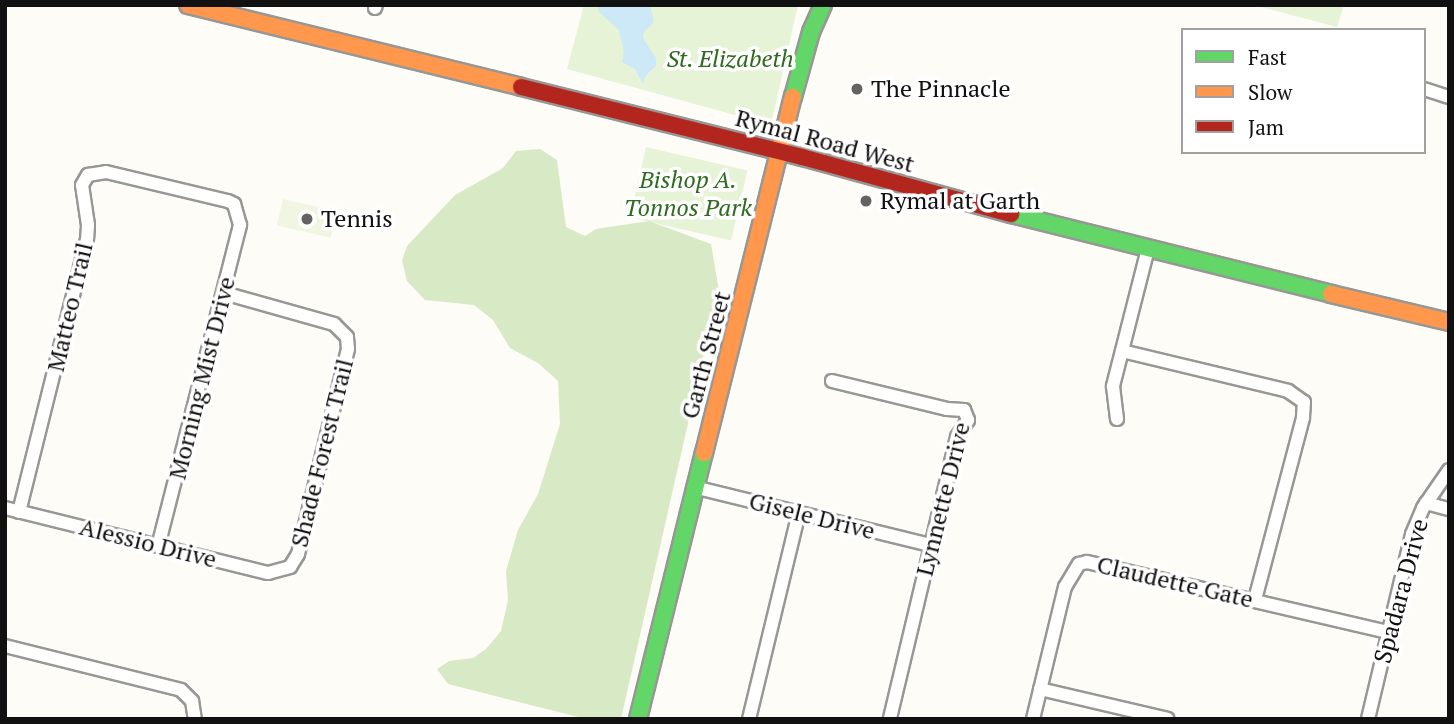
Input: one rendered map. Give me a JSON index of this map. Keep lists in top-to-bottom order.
{
  "streets": {
    "main road": ["Rymal Road West", "Garth Street"],
    "street": [
      "Matteo Trail",
      "Morning Mist Drive",
      "Shade Forest Trail",
      "Lynnette Drive",
      "Gisele Drive",
      "Alessio Drive",
      "Claudette Gate",
      "Spadara Drive"
    ]
  },
  "crossings": [
    ["Rymal Road West", "Garth Street"],
    ["Matteo Trail", "Morning Mist Drive"],
    ["Matteo Trail", "Alessio Drive"],
    ["Garth Street", "Gisele Drive"],
    ["Morning Mist Drive", "Shade Forest Trail"],
    ["Morning Mist Drive", "Alessio Drive"],
    ["Shade Forest Trail", "Alessio Drive"],
    ["Lynnette Drive", "Gisele Drive"],
    ["Claudette Gate", "Spadara Drive"]
  ],
  "parks": ["St. Elizabeth", "Bishop A. Tonnos Park"],
  "places": ["The Pinnacle", "Rymal at Garth", "Tennis"],
  "legend": ["Fast", "Slow", "Jam"]
}
